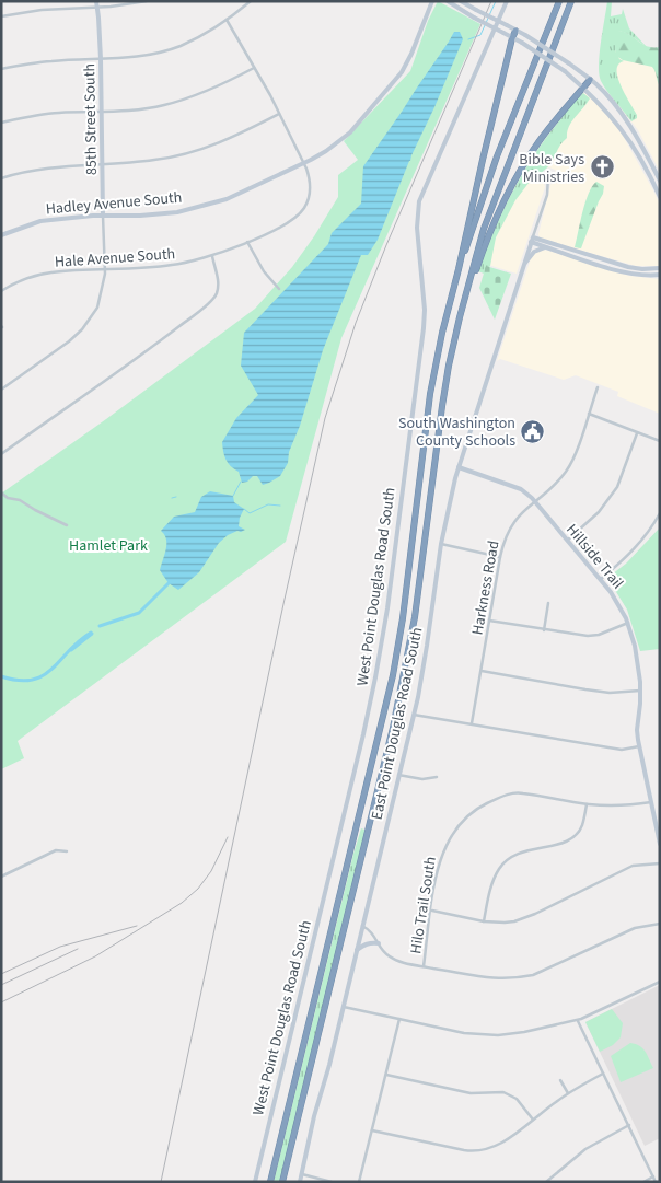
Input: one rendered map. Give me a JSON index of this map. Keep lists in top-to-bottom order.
{
  "streets": {
    "street": [
      "85th Street South",
      "Hadley Avenue South",
      "Hale Avenue South",
      "Hillside Trail",
      "West Point Douglas Road South",
      "Harkness Road",
      "East Point Douglas Road South",
      "Hilo Trail South"
    ]
  },
  "crossings": [
    ["85th Street South", "Hadley Avenue South"],
    ["85th Street South", "Hale Avenue South"],
    ["Hadley Avenue South", "Hale Avenue South"],
    ["Hillside Trail", "Harkness Road"],
    ["Hillside Trail", "East Point Douglas Road South"],
    ["Hillside Trail", "Hilo Trail South"]
  ],
  "parks": ["Hamlet Park"],
  "places": {
    "church": ["Bible Says Ministries"],
    "public building": ["South Washington County Schools"]
  }
}
